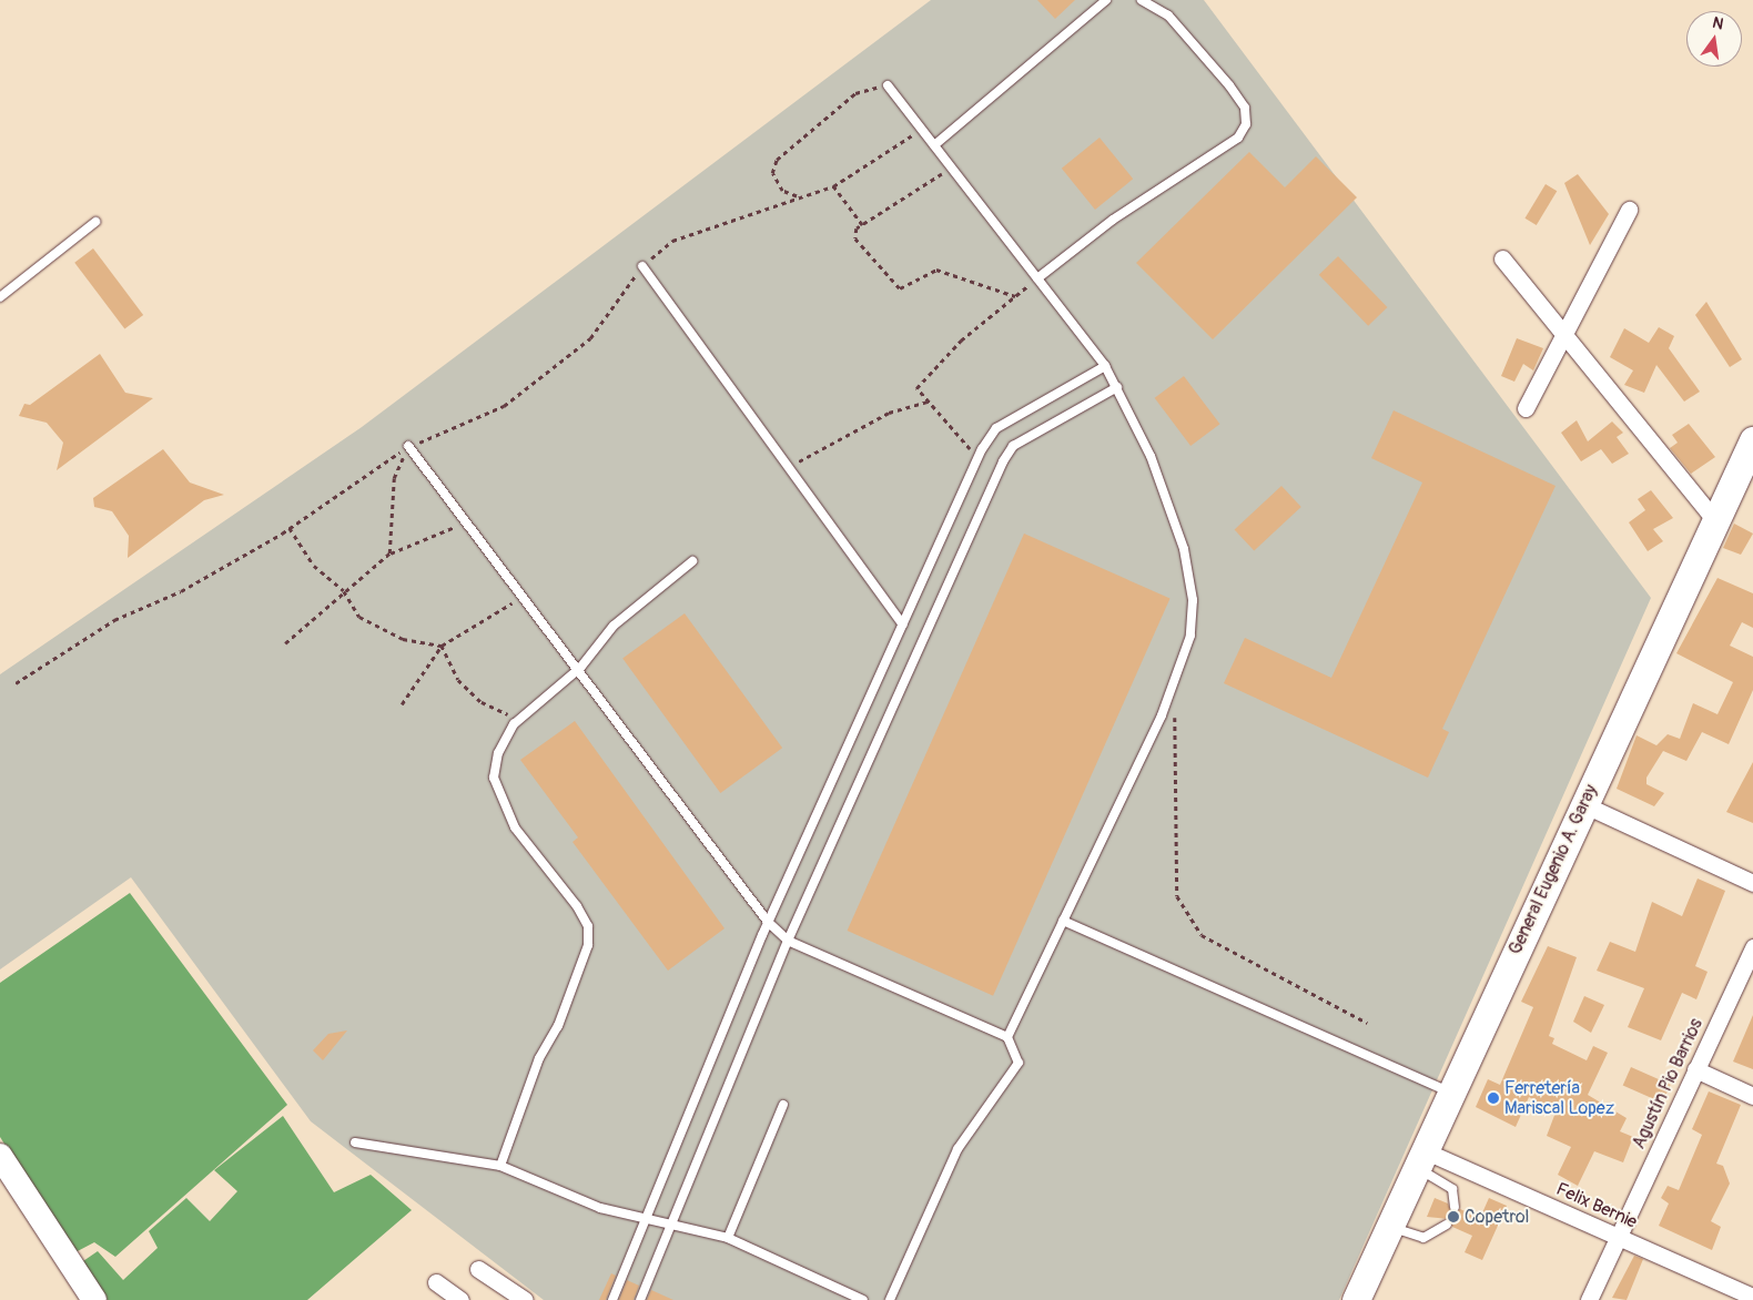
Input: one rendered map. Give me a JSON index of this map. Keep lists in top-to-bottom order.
{
  "streets": {
    "main road": ["General Eugenio A. Garay"],
    "street": ["Agustín Pio Barrios", "Felix Bernie"]
  },
  "crossings": [
    ["General Eugenio A. Garay", "Felix Bernie"],
    ["Agustín Pio Barrios", "Felix Bernie"]
  ],
  "places": ["Ferretería Mariscal Lopez", "Copetrol"],
  "north": "top"
}
